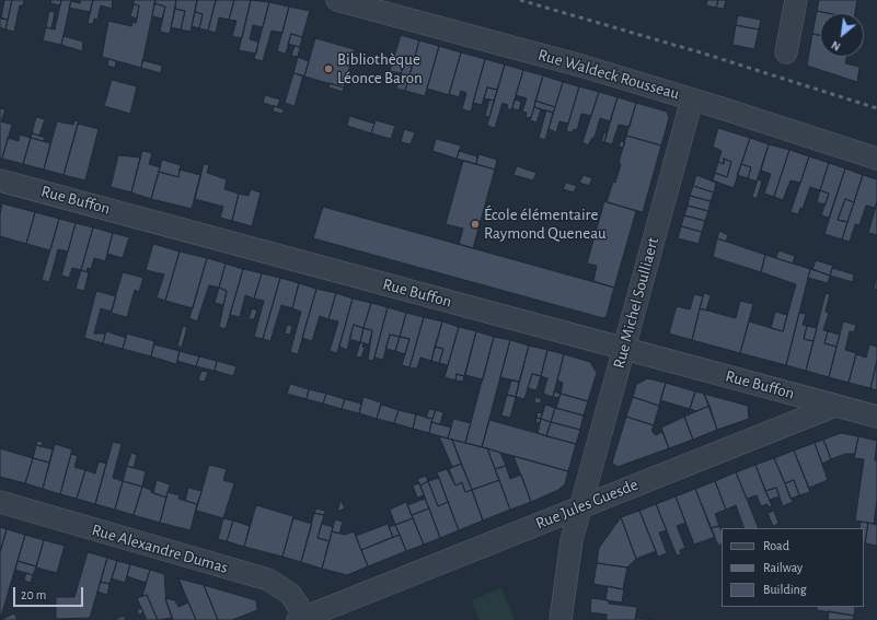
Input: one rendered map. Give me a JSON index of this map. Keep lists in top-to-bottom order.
{
  "streets": {
    "street": [
      "Rue Waldeck Rousseau",
      "Rue Buffon",
      "Rue Michel Soulliaert",
      "Rue Jules Guesde",
      "Rue Alexandre Dumas"
    ]
  },
  "crossings": [
    ["Rue Waldeck Rousseau", "Rue Michel Soulliaert"],
    ["Rue Buffon", "Rue Michel Soulliaert"],
    ["Rue Buffon", "Rue Jules Guesde"],
    ["Rue Michel Soulliaert", "Rue Jules Guesde"],
    ["Rue Jules Guesde", "Rue Alexandre Dumas"]
  ],
  "places": ["Bibliothèque Léonce Baron", "École élémentaire Raymond Queneau"],
  "legend": ["Road", "Railway", "Building"],
  "scale_bar": "20 m",
  "north": "bottom left"
}
